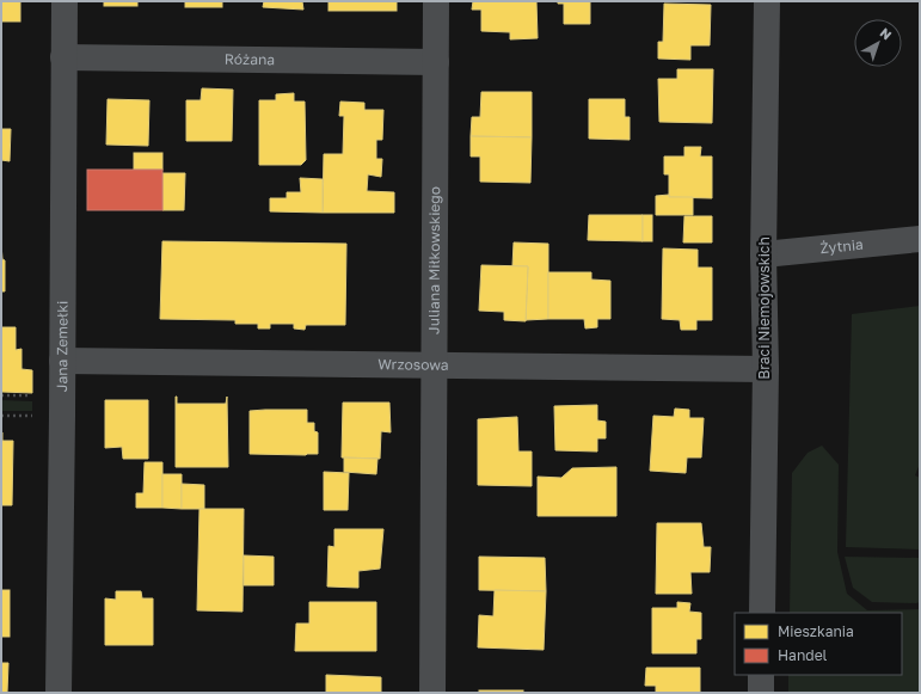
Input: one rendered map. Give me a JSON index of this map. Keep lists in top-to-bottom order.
{
  "streets": {
    "street": [
      "Różana",
      "Żytnia",
      "Juliana Miłkowskiego",
      "Braci Niemojowskich",
      "Jana Zemełki",
      "Wrzosowa"
    ]
  },
  "crossings": [
    ["Różana", "Juliana Miłkowskiego"],
    ["Różana", "Jana Zemełki"],
    ["Żytnia", "Braci Niemojowskich"],
    ["Juliana Miłkowskiego", "Wrzosowa"],
    ["Braci Niemojowskich", "Wrzosowa"],
    ["Jana Zemełki", "Wrzosowa"]
  ],
  "legend": ["Mieszkania", "Handel"],
  "north": "top right"
}
